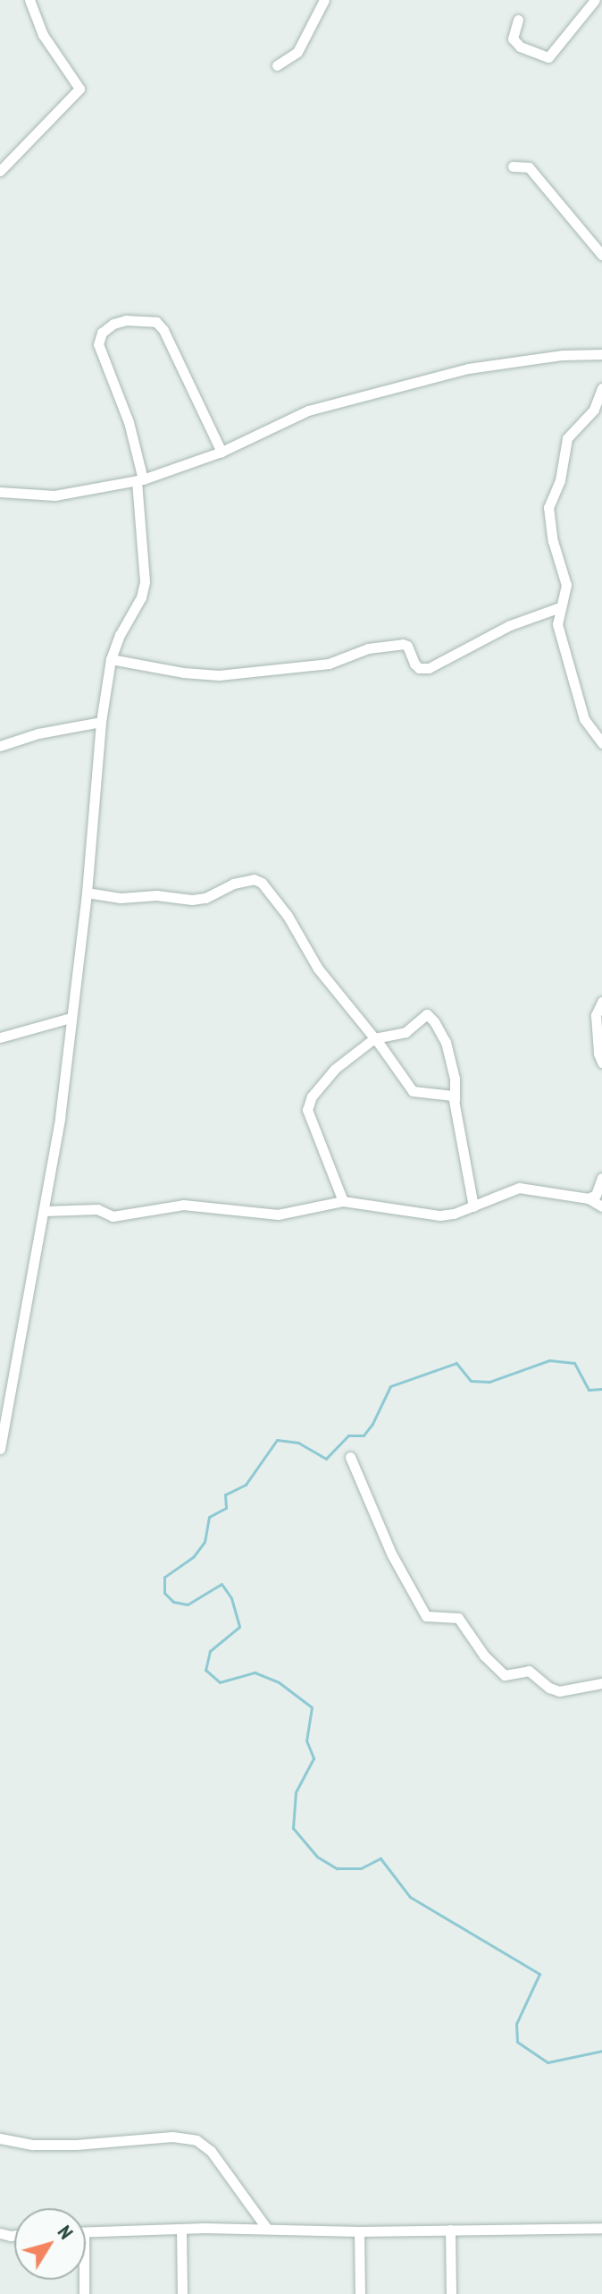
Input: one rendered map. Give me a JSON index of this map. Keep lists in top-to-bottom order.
{
  "north": "top right"
}
